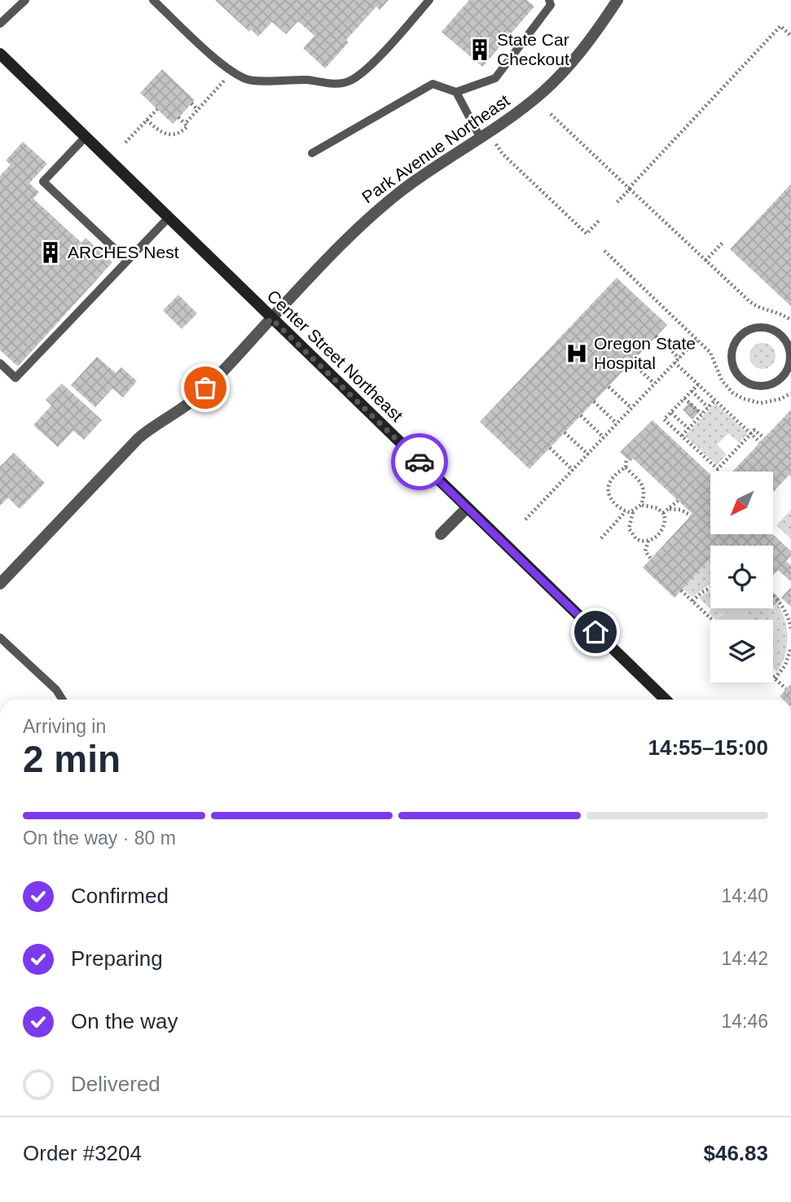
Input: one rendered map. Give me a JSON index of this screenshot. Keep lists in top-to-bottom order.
{
  "streets": {
    "main road": ["Center Street Northeast"],
    "street": ["Park Avenue Northeast"]
  },
  "crossings": [
    ["Park Avenue Northeast", "Center Street Northeast"]
  ],
  "places": {
    "building": ["State Car Checkout", "ARCHES Nest"],
    "hospital": ["Oregon State Hospital"]
  },
  "north": "bottom left",
  "page": {
    "heading": ["2 min", "Arriving in", "14:55–15:00"],
    "panel": ["Order #3204", "$46.83"],
    "bar": "On the way · 80 m",
    "list": [
      ["Confirmed", "14:40"],
      ["Preparing", "14:42"],
      ["On the way", "14:46"],
      "Delivered"
    ]
  }
}
